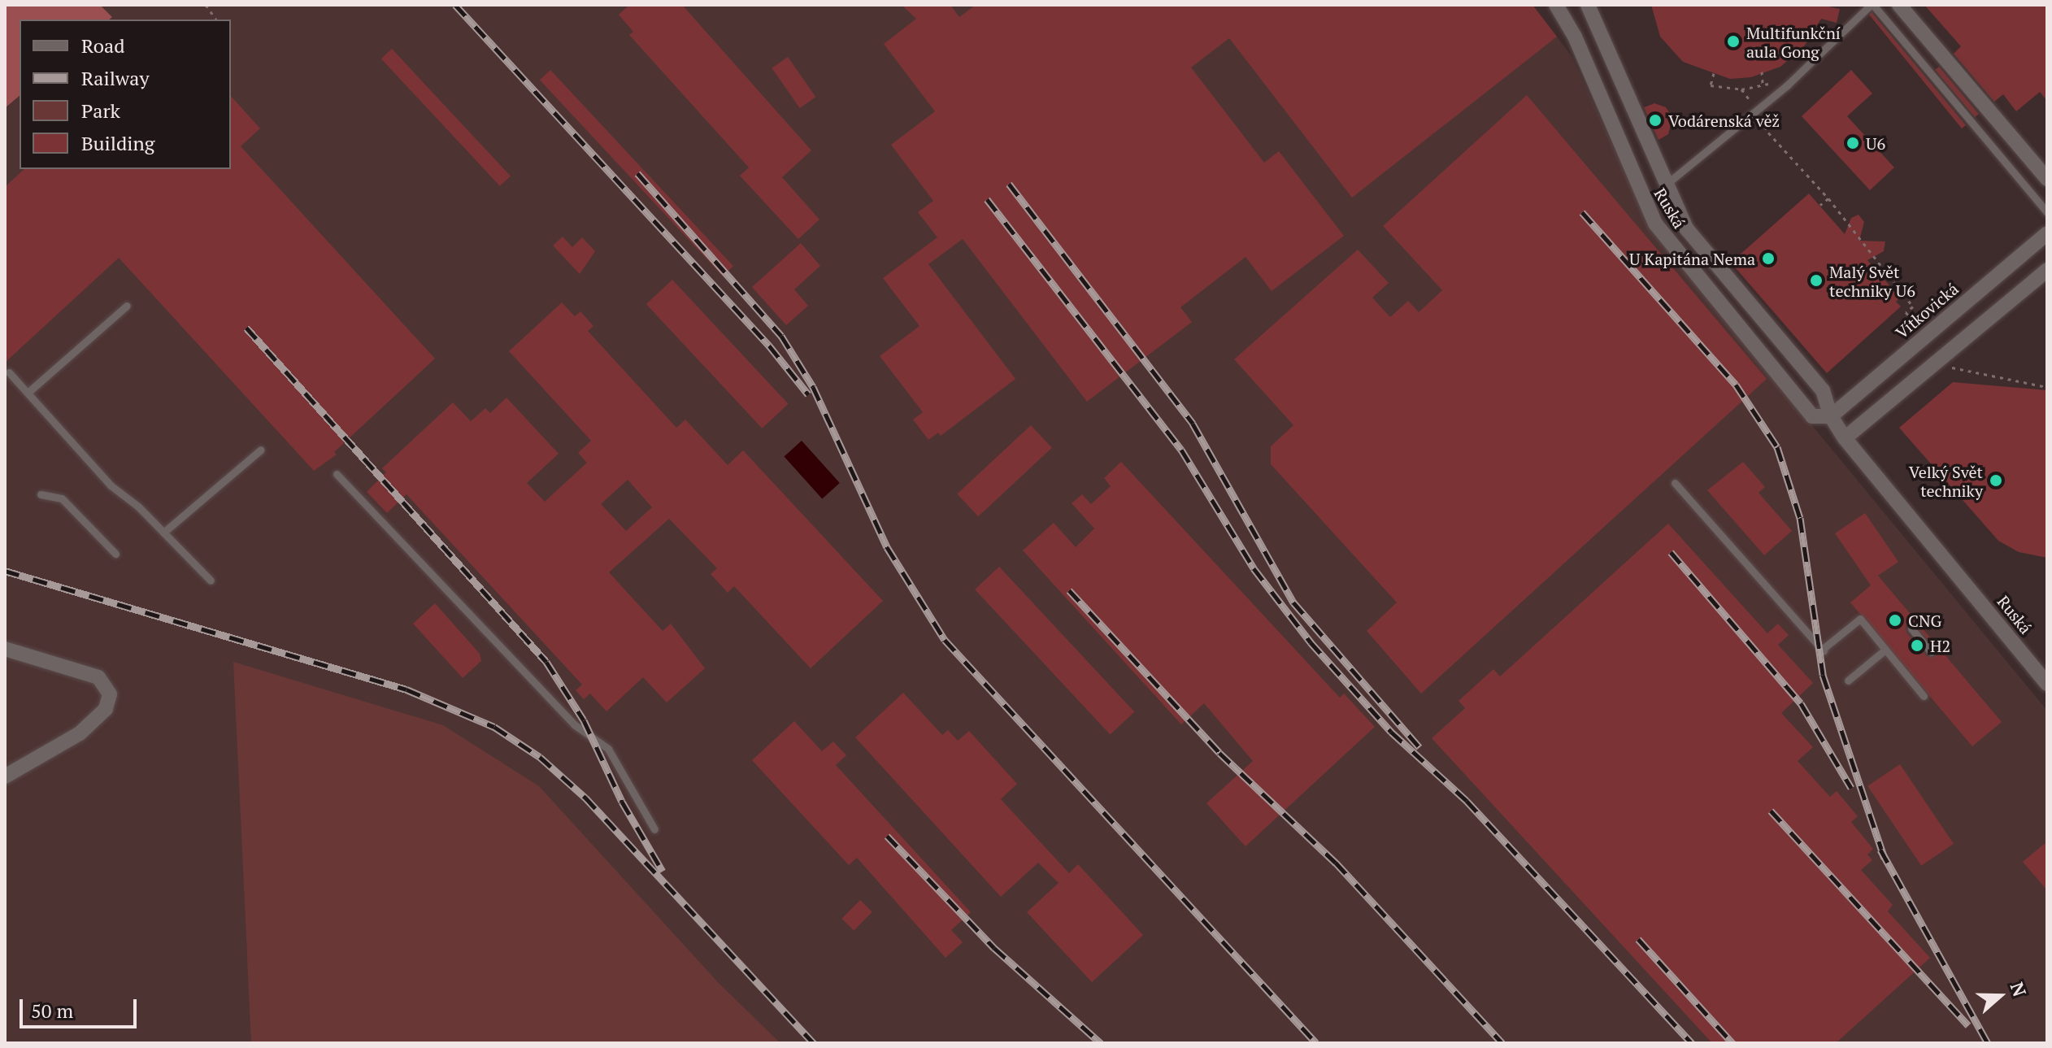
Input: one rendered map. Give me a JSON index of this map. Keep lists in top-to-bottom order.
{
  "streets": {
    "street": ["Ruská", "Vítkovická"]
  },
  "crossings": [
    ["Ruská", "Vítkovická"]
  ],
  "places": [
    "Multifunkční aula Gong",
    "Vodárenská věž",
    "U6",
    "U Kapitána Nema",
    "Malý Svět techniky U6",
    "Velký Svět techniky",
    "CNG",
    "H2"
  ],
  "legend": [
    "Road",
    "Railway",
    "Park",
    "Building"
  ],
  "scale_bar": "50 m",
  "north": "right"
}
